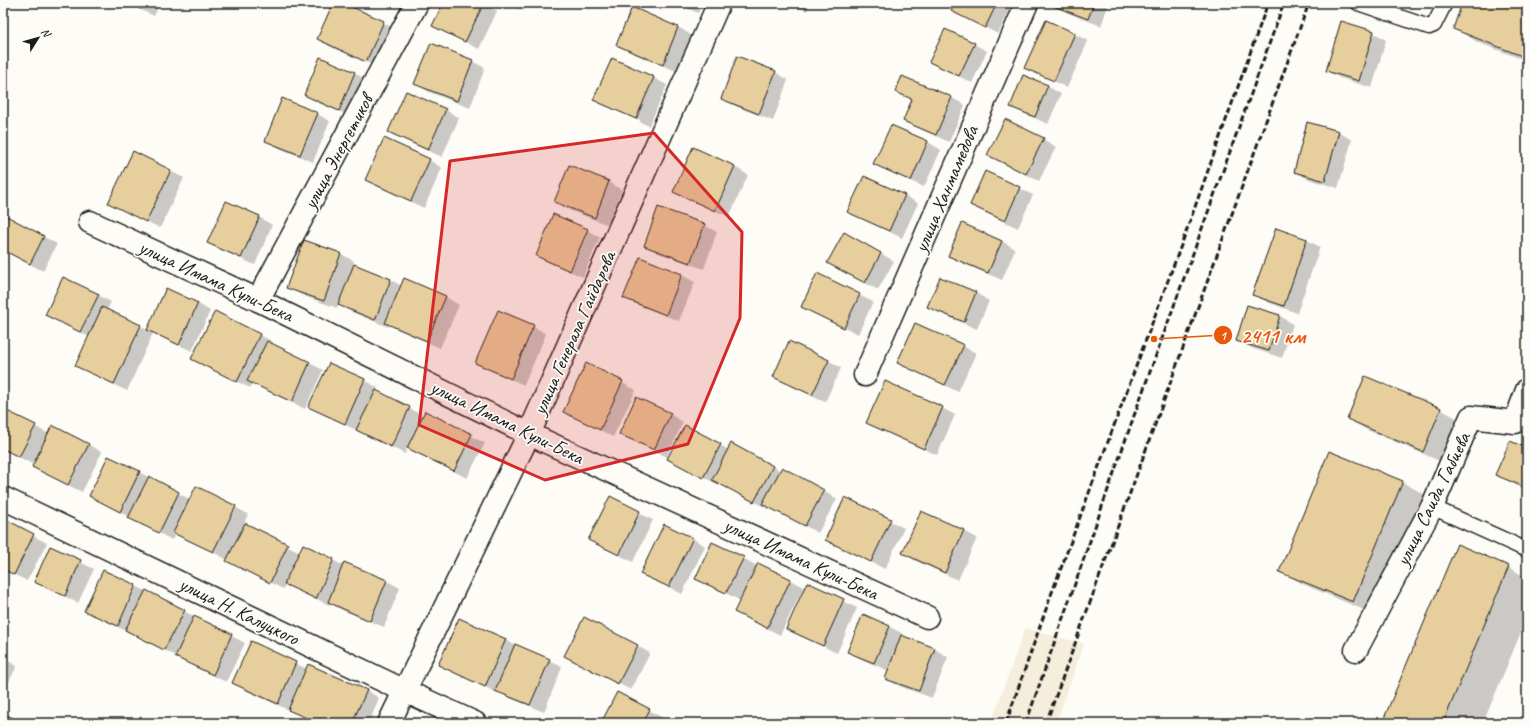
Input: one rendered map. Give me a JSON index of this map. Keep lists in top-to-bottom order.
{
  "streets": {
    "street": [
      "улица Энергетиков",
      "улица Ханмамедова",
      "улица Имама Кули-Бека",
      "улица Генерала Гайдарова",
      "улица Саида Габиева",
      "улица Н. Калуцкого"
    ]
  },
  "crossings": [
    ["улица Энергетиков", "улица Имама Кули-Бека"],
    ["улица Имама Кули-Бека", "улица Генерала Гайдарова"],
    ["улица Генерала Гайдарова", "улица Н. Калуцкого"]
  ],
  "places": ["2411 км"],
  "north": "top right"
}
